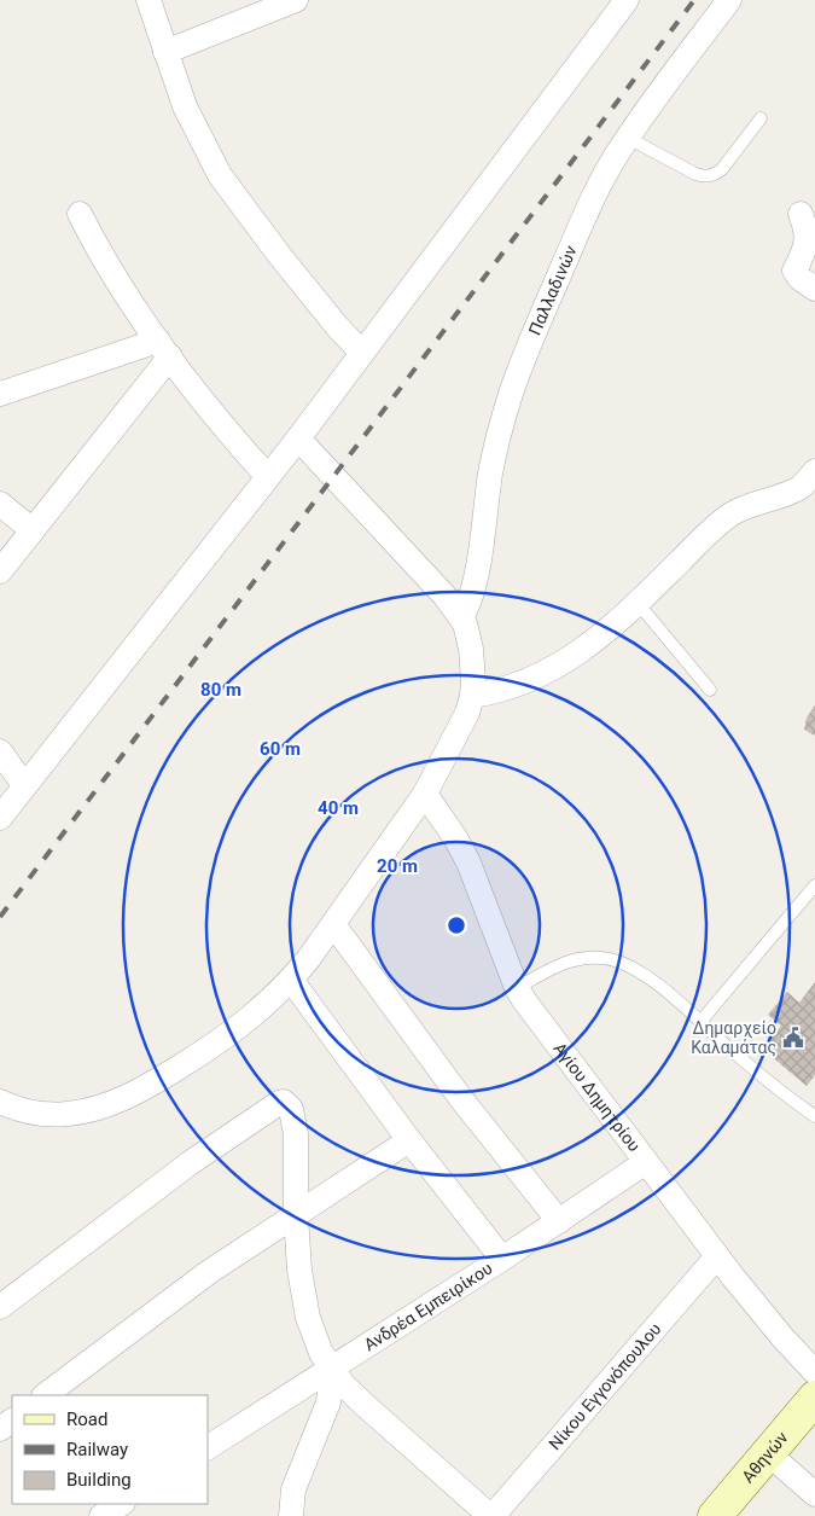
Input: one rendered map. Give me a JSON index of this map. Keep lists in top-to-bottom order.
{
  "streets": {
    "main road": ["Αθηνών"],
    "street": [
      "Παλλαδινών",
      "Αγίου Δημητρίου",
      "Ανδρέα Εμπειρίκου",
      "Νίκου Εγγονόπουλου"
    ]
  },
  "crossings": [
    ["Αγίου Δημητρίου", "Ανδρέα Εμπειρίκου"],
    ["Αγίου Δημητρίου", "Νίκου Εγγονόπουλου"]
  ],
  "places": {
    "public building": ["Δημαρχείο Καλαμάτας"]
  },
  "legend": ["Road", "Railway", "Building"],
  "rings": [
    "80 m",
    "60 m",
    "40 m",
    "20 m"
  ]
}
